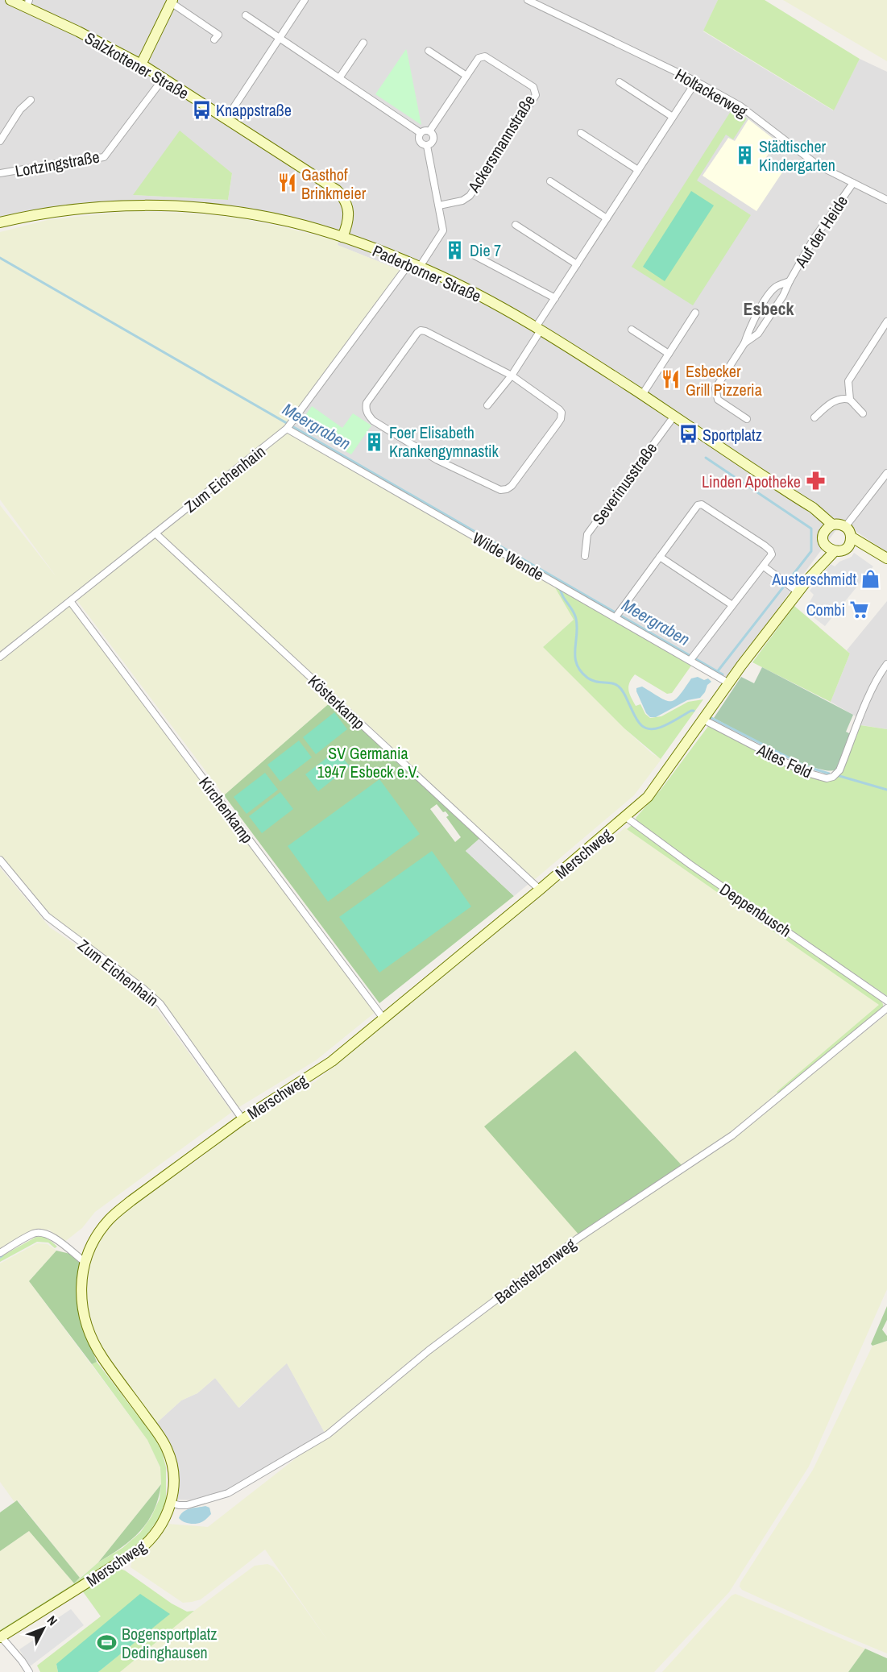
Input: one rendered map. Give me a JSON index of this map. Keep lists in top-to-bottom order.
{
  "streets": {
    "street": [
      "Salzkottener Straße",
      "Holtackerweg",
      "Ackersmannstraße",
      "Lortzingstraße",
      "Auf der Heide",
      "Paderborner Straße",
      "Zum Eichenhain",
      "Severinusstraße",
      "Wilde Wende",
      "Kösterkamp",
      "Altes Feld",
      "Kirchenkamp",
      "Merschweg",
      "Deppenbusch",
      "Bachstelzenweg"
    ]
  },
  "crossings": [
    ["Salzkottener Straße", "Lortzingstraße"],
    ["Salzkottener Straße", "Paderborner Straße"],
    ["Holtackerweg", "Auf der Heide"],
    ["Ackersmannstraße", "Paderborner Straße"],
    ["Paderborner Straße", "Zum Eichenhain"],
    ["Paderborner Straße", "Severinusstraße"],
    ["Paderborner Straße", "Merschweg"],
    ["Zum Eichenhain", "Wilde Wende"],
    ["Zum Eichenhain", "Kösterkamp"],
    ["Zum Eichenhain", "Kirchenkamp"],
    ["Zum Eichenhain", "Merschweg"],
    ["Wilde Wende", "Merschweg"],
    ["Kösterkamp", "Merschweg"],
    ["Altes Feld", "Merschweg"],
    ["Kirchenkamp", "Merschweg"],
    ["Merschweg", "Deppenbusch"],
    ["Merschweg", "Bachstelzenweg"]
  ],
  "districts": ["Esbeck"],
  "water": ["Meergraben"],
  "parks": ["SV Germania 1947 Esbeck e.V."],
  "places": {
    "bus stop": ["Knappstraße", "Sportplatz"],
    "building": ["Städtischer Kindergarten", "Die 7", "Foer Elisabeth Krankengymnastik"],
    "restaurant": ["Gasthof Brinkmeier", "Esbecker Grill Pizzeria"],
    "pharmacy": ["Linden Apotheke"],
    "shop": ["Austerschmidt"],
    "supermarket": ["Combi"],
    "sports": ["Bogensportplatz Dedinghausen"]
  },
  "north": "top right"
}
